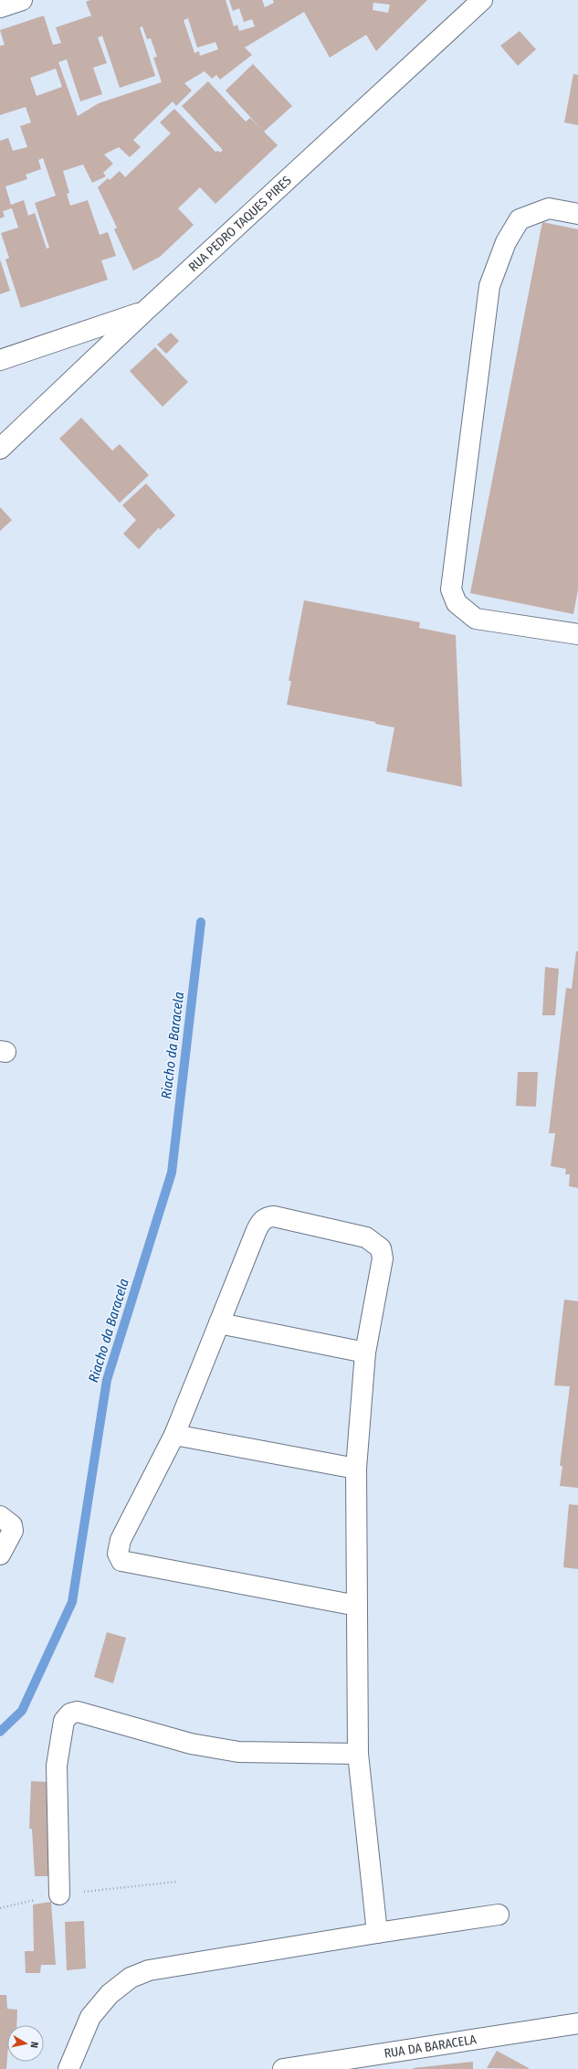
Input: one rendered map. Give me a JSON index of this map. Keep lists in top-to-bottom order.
{
  "streets": {
    "street": ["RUA PEDRO TAQUES PIRES", "RUA DA BARACELA"]
  },
  "water": ["Riacho da Baracela"],
  "north": "right"
}
